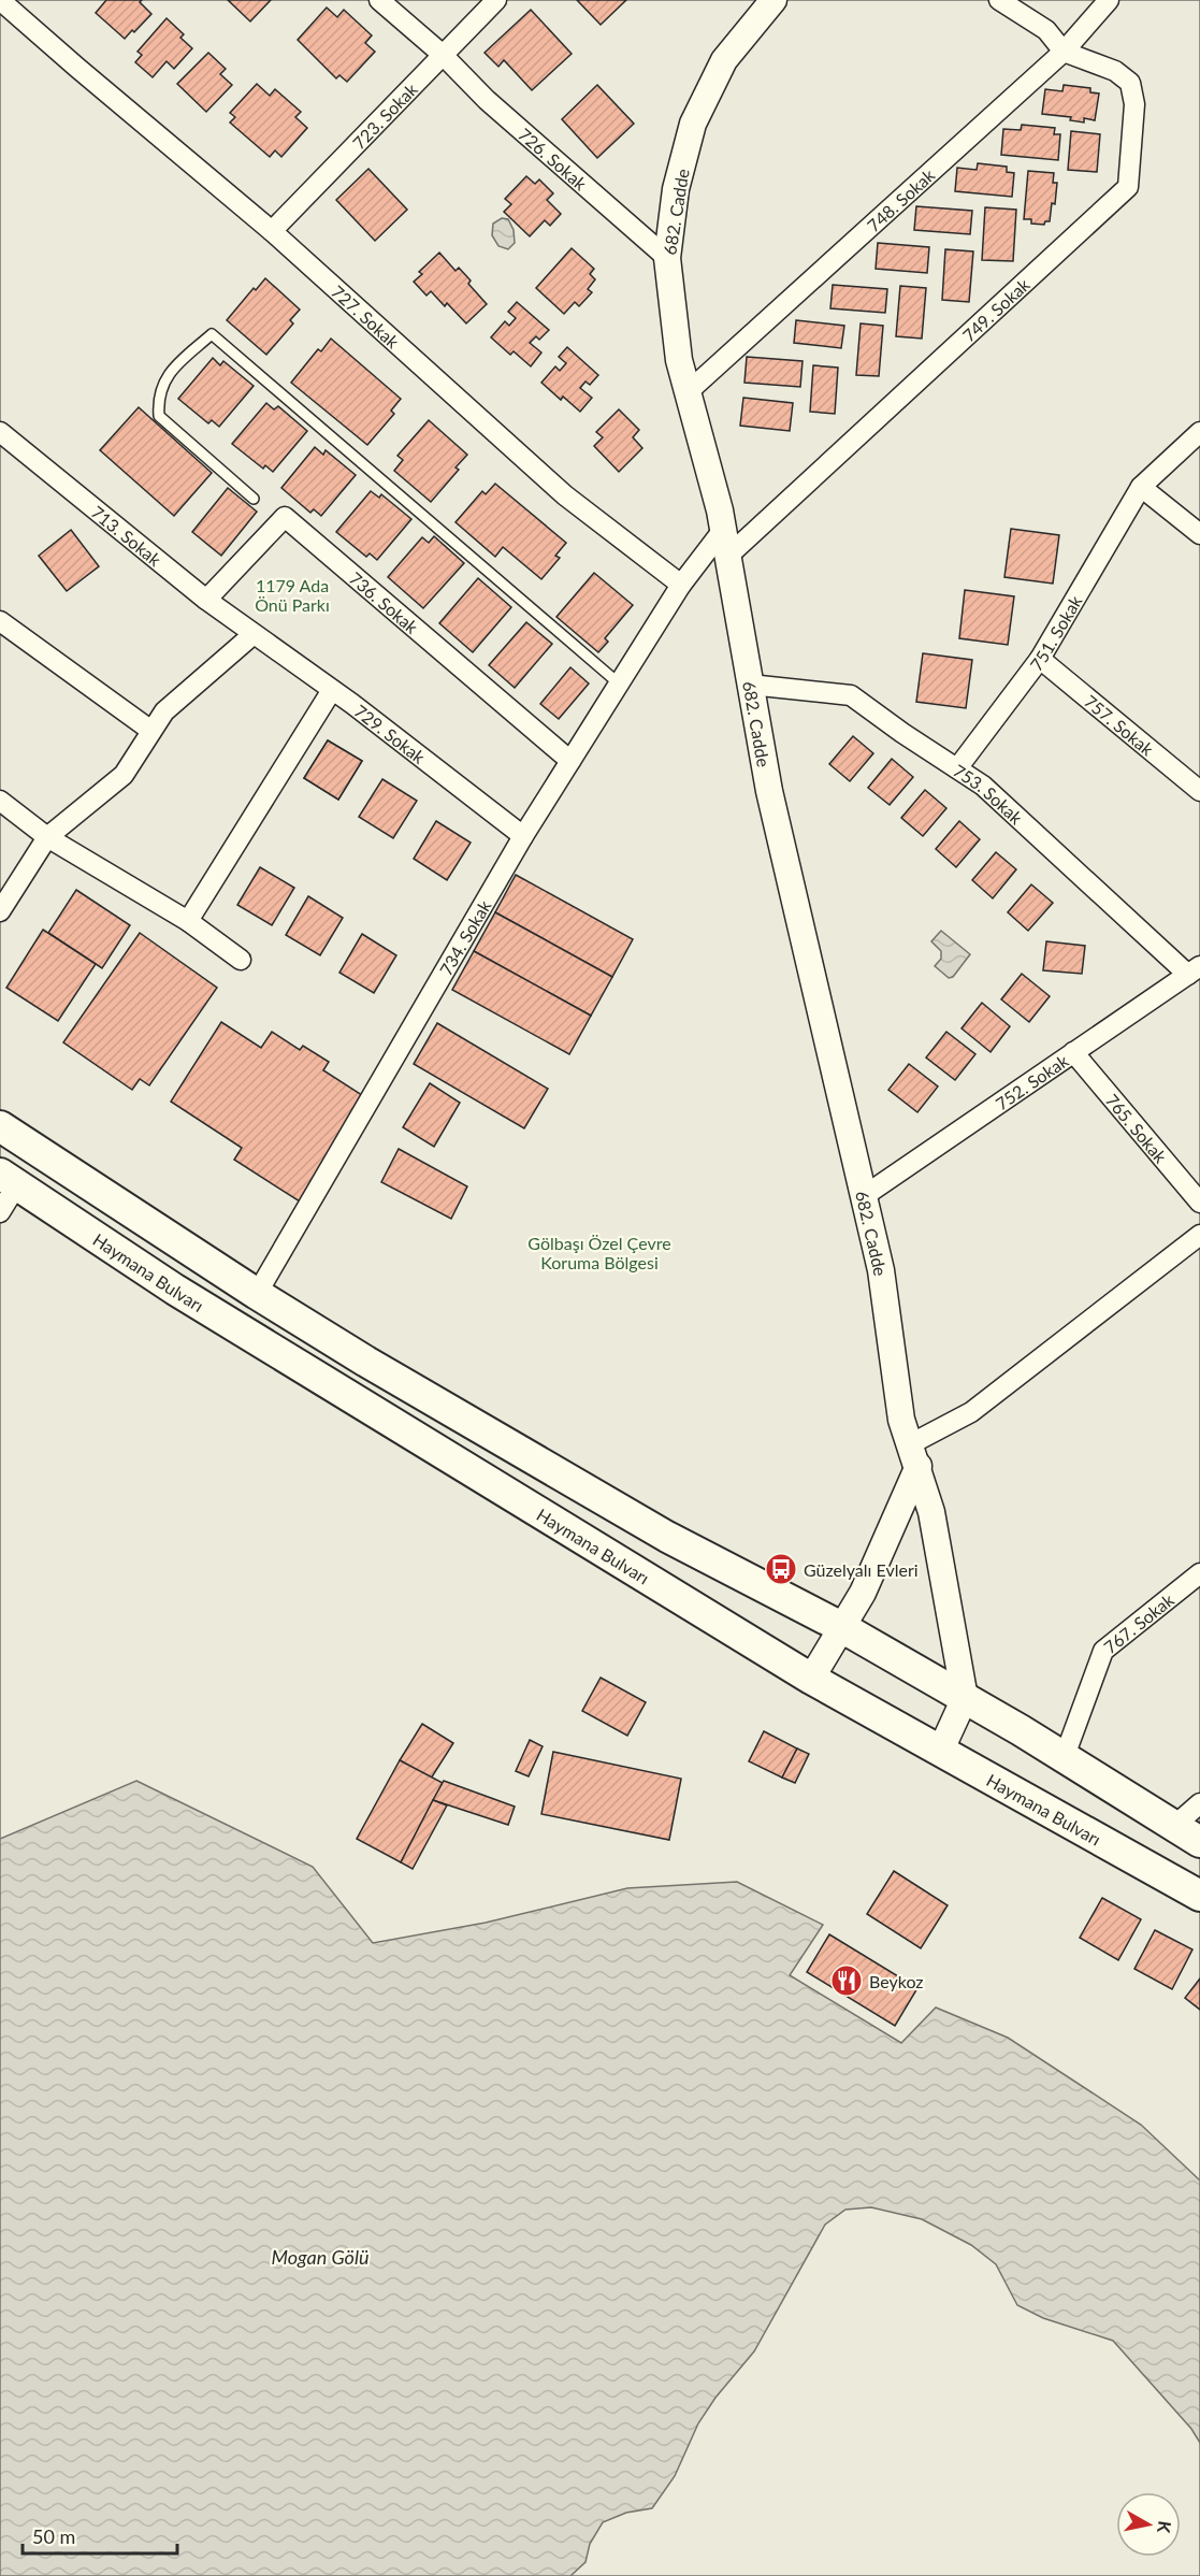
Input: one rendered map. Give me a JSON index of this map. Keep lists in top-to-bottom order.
{
  "streets": {
    "highway": ["Haymana Bulvarı"],
    "main road": ["682. Cadde"],
    "street": [
      "723. Sokak",
      "726. Sokak",
      "748. Sokak",
      "749. Sokak",
      "727. Sokak",
      "713. Sokak",
      "736. Sokak",
      "751. Sokak",
      "757. Sokak",
      "729. Sokak",
      "753. Sokak",
      "734. Sokak",
      "752. Sokak",
      "765. Sokak",
      "767. Sokak"
    ]
  },
  "crossings": [
    ["723. Sokak", "726. Sokak"],
    ["723. Sokak", "727. Sokak"],
    ["726. Sokak", "682. Cadde"],
    ["748. Sokak", "682. Cadde"],
    ["748. Sokak", "749. Sokak"],
    ["682. Cadde", "749. Sokak"],
    ["682. Cadde", "753. Sokak"],
    ["682. Cadde", "752. Sokak"],
    ["727. Sokak", "734. Sokak"],
    ["713. Sokak", "736. Sokak"],
    ["713. Sokak", "729. Sokak"],
    ["736. Sokak", "734. Sokak"],
    ["751. Sokak", "757. Sokak"],
    ["751. Sokak", "753. Sokak"],
    ["729. Sokak", "734. Sokak"],
    ["753. Sokak", "752. Sokak"],
    ["752. Sokak", "765. Sokak"]
  ],
  "water": ["Mogan Gölü"],
  "parks": ["1179 Ada Önü Parkı", "Gölbaşı Özel Çevre Koruma Bölgesi"],
  "places": {
    "bus stop": ["Güzelyalı Evleri"],
    "restaurant": ["Beykoz"]
  },
  "scale_bar": "50 m",
  "north": "right"
}
